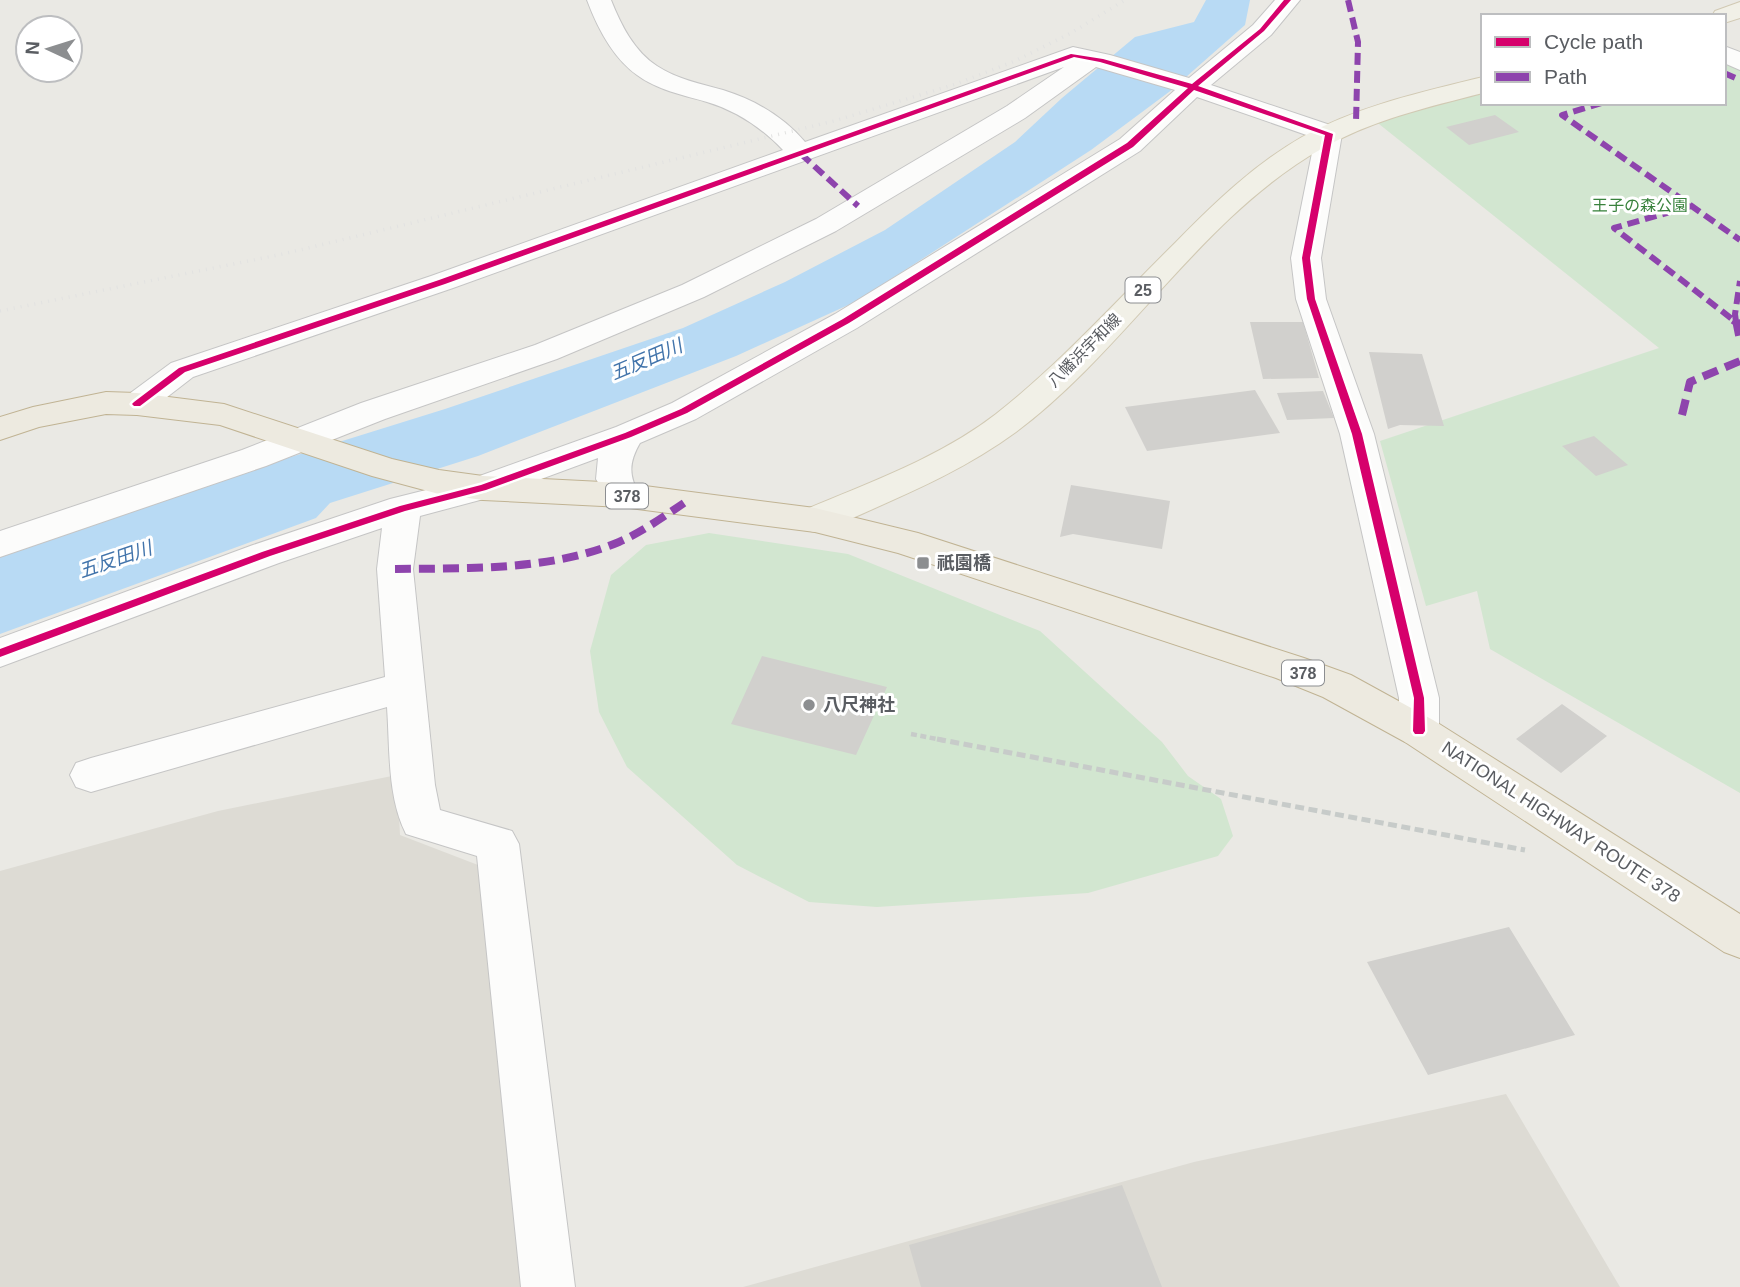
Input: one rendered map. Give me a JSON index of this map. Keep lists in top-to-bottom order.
{
  "streets": {
    "highway": ["378", "NATIONAL HIGHWAY ROUTE 378"],
    "main road": ["25", "八幡浜宇和線"]
  },
  "crossings": [
    ["八幡浜宇和線", "NATIONAL HIGHWAY ROUTE 378"]
  ],
  "water": ["五反田川"],
  "parks": ["王子の森公園"],
  "places": {
    "transit": ["祇園橋"],
    "other": ["八尺神社"]
  },
  "legend": ["Cycle path", "Path"],
  "north": "left"
}
